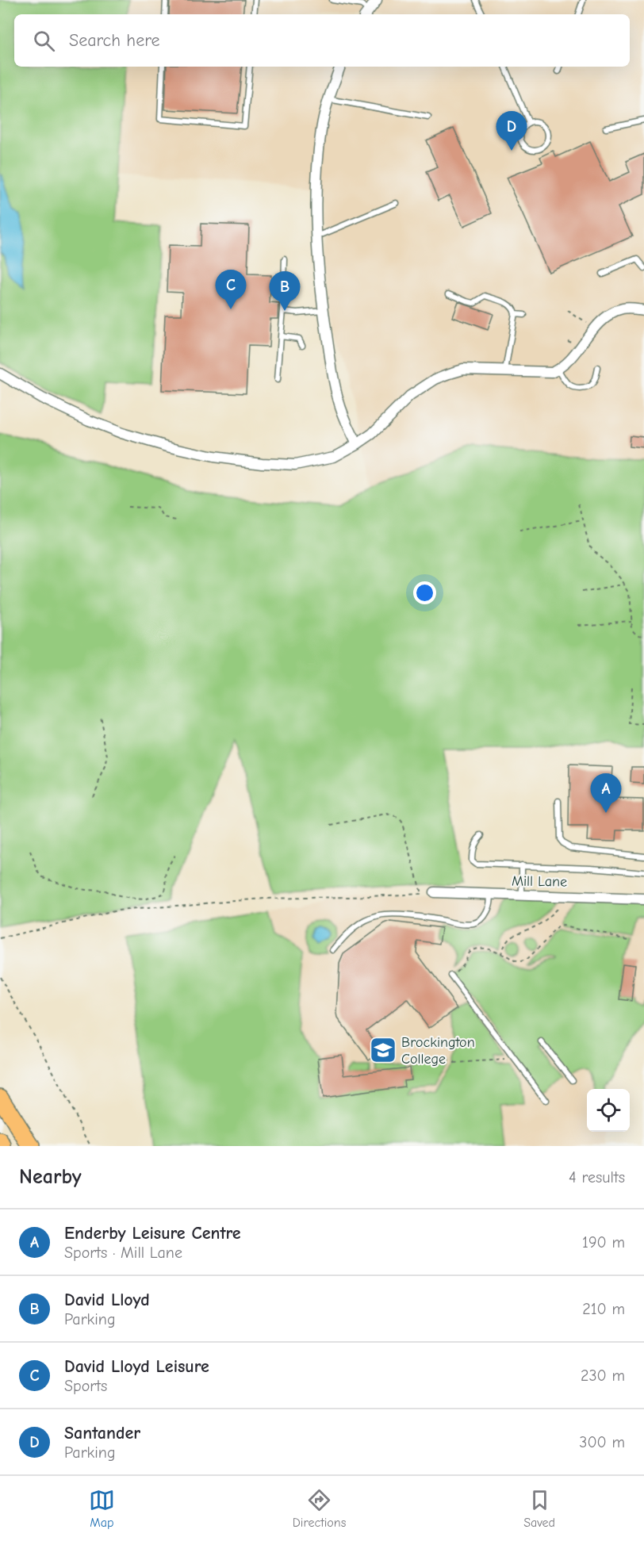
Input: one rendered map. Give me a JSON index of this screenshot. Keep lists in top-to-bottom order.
{
  "streets": {
    "street": ["Mill Lane"]
  },
  "places": {
    "school or university": ["Brockington College"]
  },
  "page": {
    "search": "Search here",
    "pins": [
      "D",
      "C",
      "B",
      "A"
    ],
    "heading": ["Nearby", "4 results"],
    "list": [
      {
        "mark": "A",
        "name": "Enderby Leisure Centre",
        "note": "Sports · Mill Lane",
        "value": "190 m"
      },
      {
        "mark": "B",
        "name": "David Lloyd",
        "note": "Parking",
        "value": "210 m"
      },
      {
        "mark": "C",
        "name": "David Lloyd Leisure",
        "note": "Sports",
        "value": "230 m"
      },
      {
        "mark": "D",
        "name": "Santander",
        "note": "Parking",
        "value": "300 m"
      }
    ],
    "nav": ["Map", "Directions", "Saved"]
  }
}
